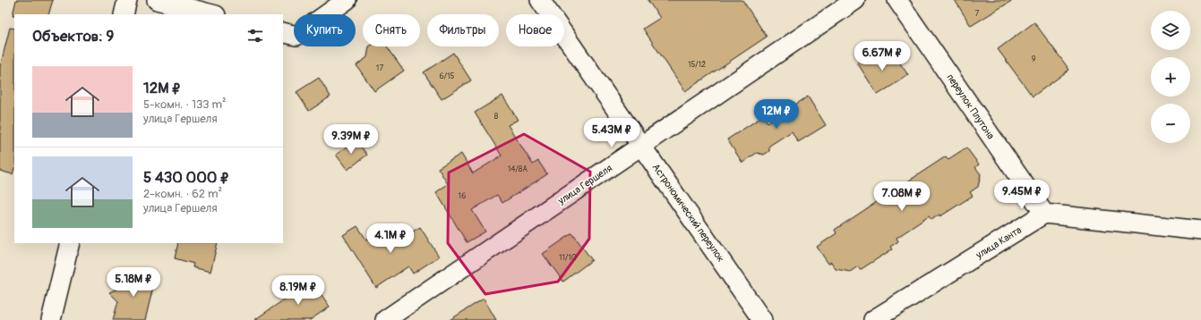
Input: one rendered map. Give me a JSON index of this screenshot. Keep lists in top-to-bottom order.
{
  "streets": {
    "street": [
      "переулок Плутона",
      "улица Гершеля",
      "Астрономический переулок",
      "улица Канта"
    ]
  },
  "crossings": [
    ["переулок Плутона", "улица Канта"],
    ["улица Гершеля", "Астрономический переулок"]
  ],
  "house_numbers": [
    "7",
    "9",
    "15/12",
    "17",
    "6/15",
    "8",
    "14/8А",
    "16",
    "11/10"
  ],
  "page": {
    "map_buttons": ["+", "−"],
    "chip": [
      "Купить",
      "Снять",
      "Фильтры",
      "Новое"
    ],
    "heading": "Объектов: 9",
    "price": [
      "6.67M ₽",
      "12M ₽",
      "5.43M ₽",
      "9.39M ₽",
      "9.45M ₽",
      "7.08M ₽",
      "4.1M ₽",
      "5.18M ₽",
      "8.19M ₽"
    ],
    "list": [
      {
        "name": "12M ₽",
        "note": "5-комн. · 133 m² · улица Гершеля"
      },
      {
        "name": "5 430 000 ₽",
        "note": "2-комн. · 62 m² · улица Гершеля"
      }
    ]
  }
}
